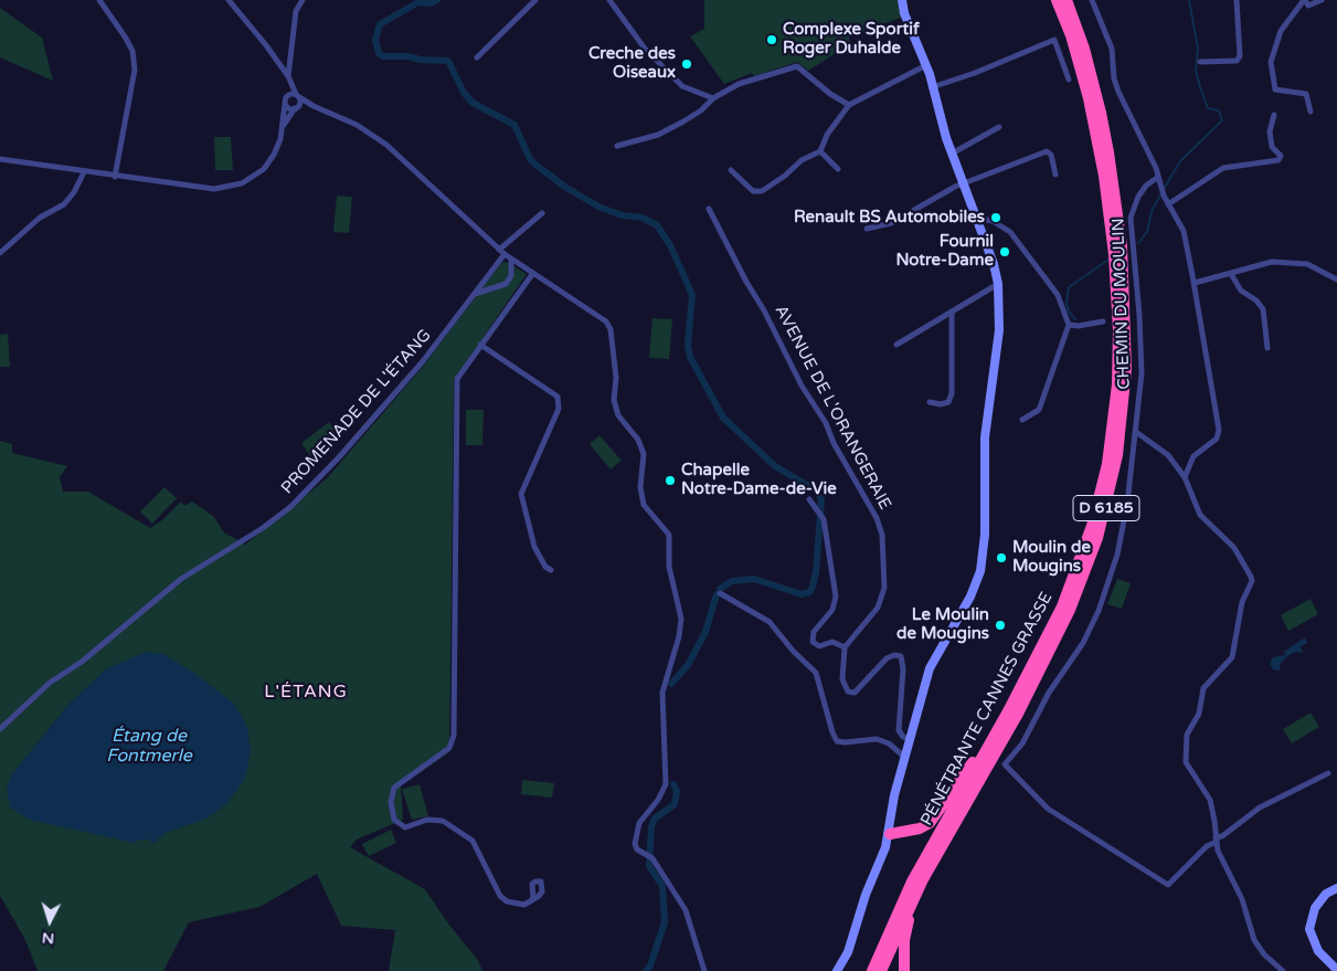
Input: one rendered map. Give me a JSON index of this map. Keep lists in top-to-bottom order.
{
  "streets": {
    "highway": ["D 6185", "PÉNÉTRANTE CANNES GRASSE"],
    "street": ["CHEMIN DU MOULIN", "AVENUE DE L'ORANGERAIE", "PROMENADE DE L'ÉTANG"]
  },
  "districts": ["L'ÉTANG"],
  "water": ["Étang de Fontmerle"],
  "places": [
    "Complexe Sportif Roger Duhalde",
    "Creche des Oiseaux",
    "Renault BS Automobiles",
    "Fournil Notre-Dame",
    "Chapelle Notre-Dame-de-Vie",
    "Moulin de Mougins",
    "Le Moulin de Mougins"
  ],
  "north": "bottom"
}
